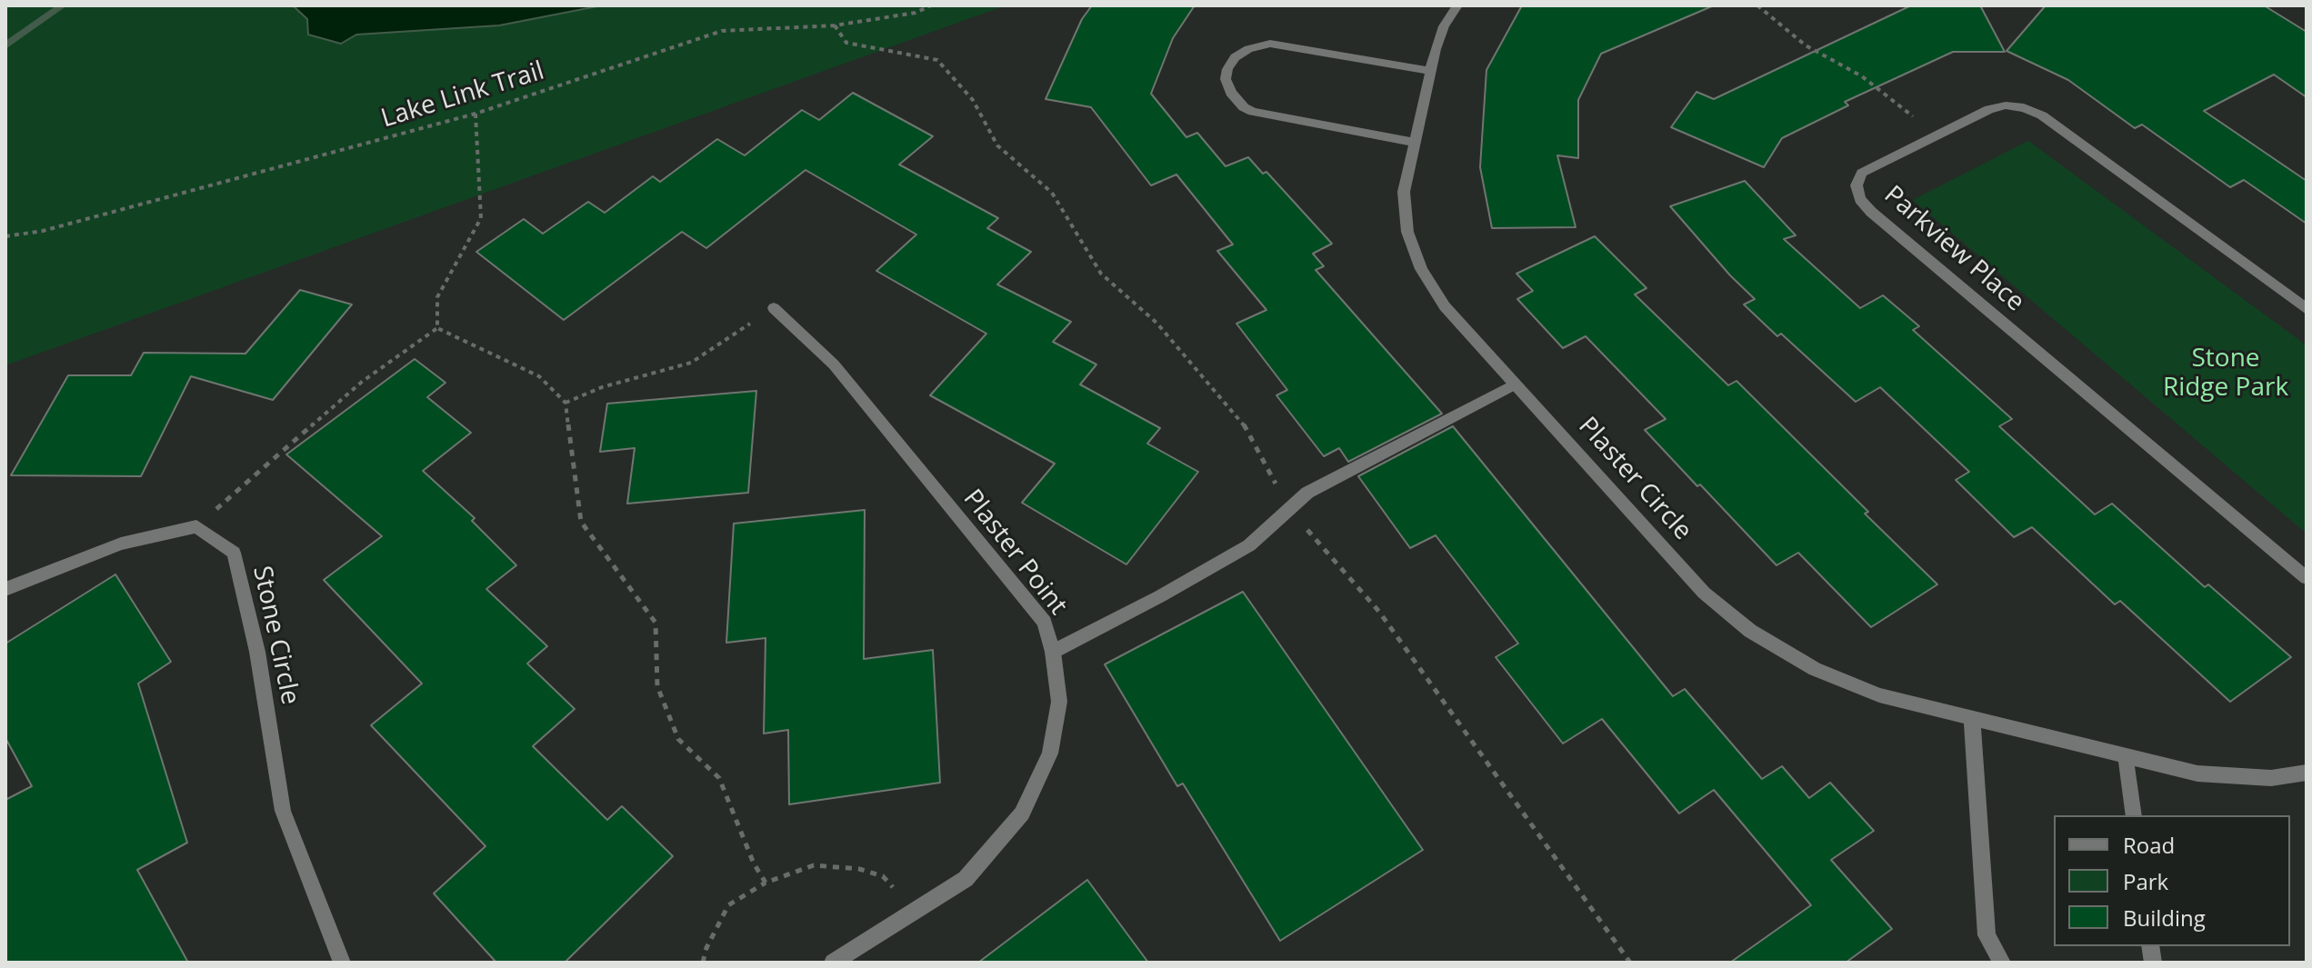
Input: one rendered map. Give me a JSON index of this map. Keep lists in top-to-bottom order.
{
  "streets": {
    "street": [
      "Parkview Place",
      "Plaster Circle",
      "Plaster Point",
      "Stone Circle"
    ],
    "path": ["Lake Link Trail"]
  },
  "parks": ["Stone Ridge Park"],
  "legend": ["Road", "Park", "Building"]
}
